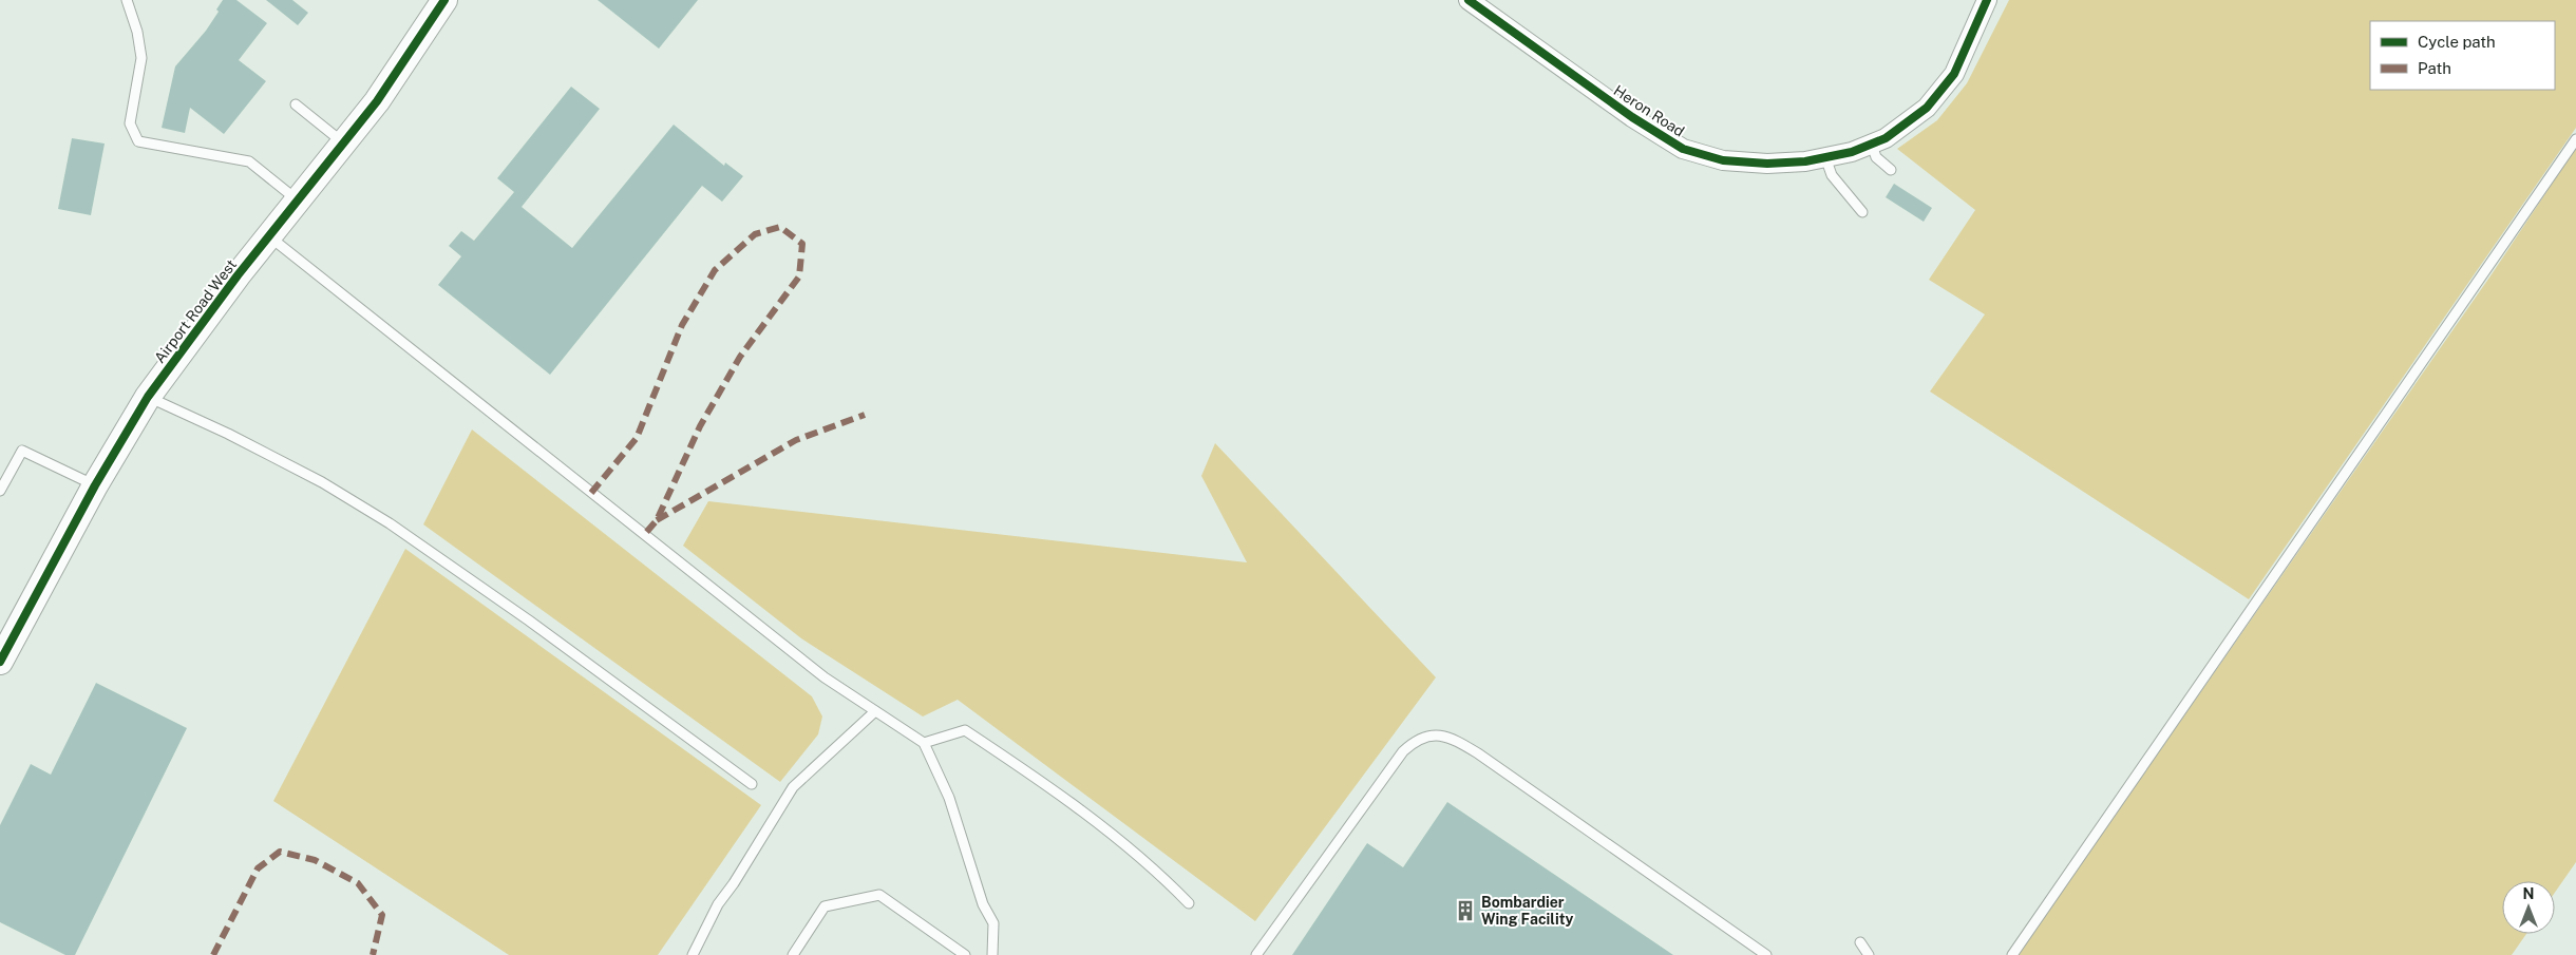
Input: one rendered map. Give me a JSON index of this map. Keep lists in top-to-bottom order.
{
  "streets": {
    "street": ["Heron Road", "Airport Road West"]
  },
  "places": {
    "building": ["Bombardier Wing Facility"]
  },
  "legend": ["Cycle path", "Path"],
  "north": "top"
}
